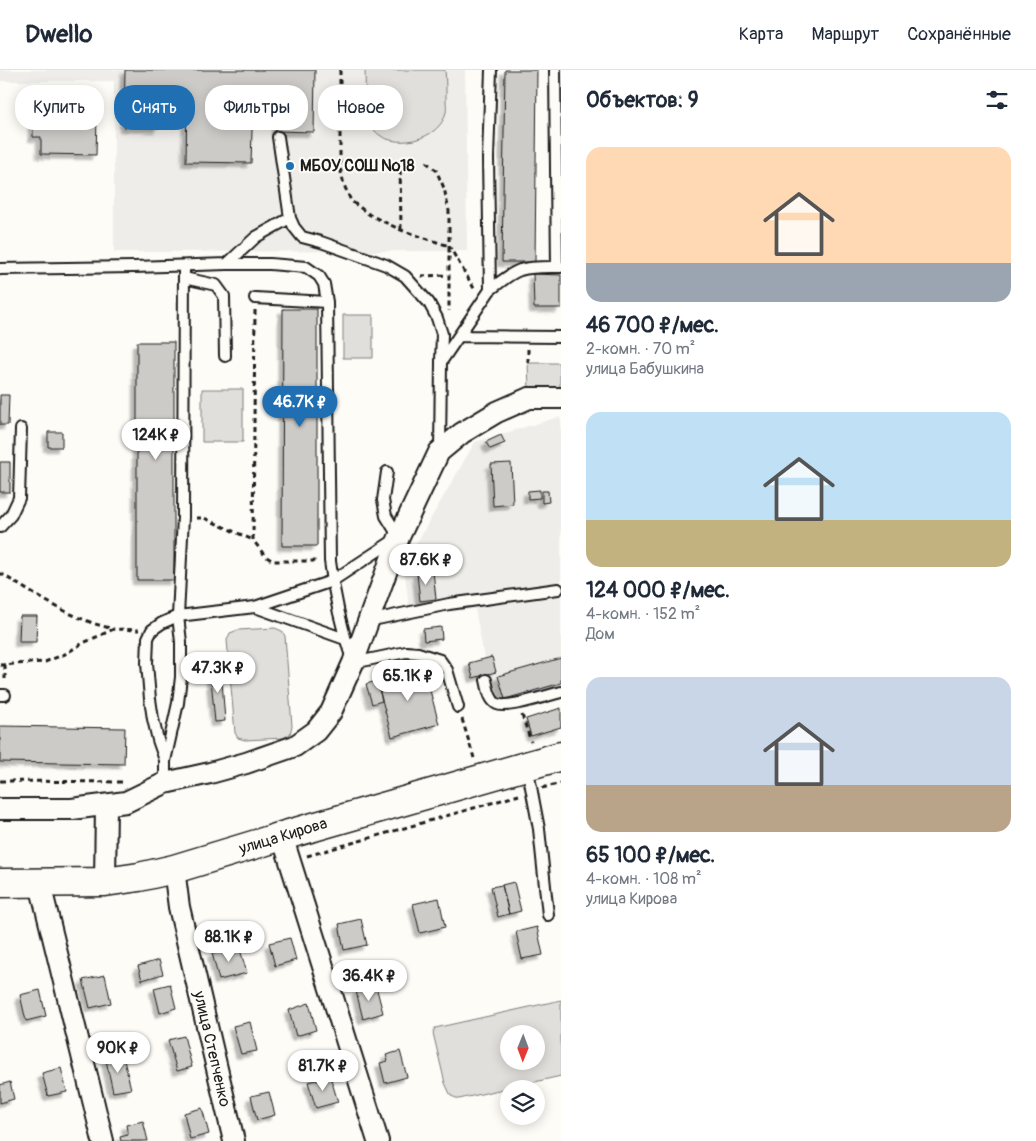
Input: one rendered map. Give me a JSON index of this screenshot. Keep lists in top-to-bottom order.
{
  "streets": {
    "main road": ["улица Кирова"],
    "street": ["улица Степченко"]
  },
  "crossings": [
    ["улица Кирова", "улица Степченко"]
  ],
  "places": ["МБОУ СОШ №18"],
  "north": "bottom",
  "page": {
    "header": "Dwello",
    "nav": ["Карта", "Маршрут", "Сохранённые"],
    "heading": "Объектов: 9",
    "chip": [
      "Купить",
      "Снять",
      "Фильтры",
      "Новое"
    ],
    "list": [
      {
        "name": "46 700 ₽/мес.",
        "note": "2-комн. · 70 m² · улица Бабушкина"
      },
      {
        "name": "124 000 ₽/мес.",
        "note": "4-комн. · 152 m² · Дом"
      },
      {
        "name": "65 100 ₽/мес.",
        "note": "4-комн. · 108 m² · улица Кирова"
      }
    ],
    "price": [
      "46.7K ₽",
      "124K ₽",
      "87.6K ₽",
      "47.3K ₽",
      "65.1K ₽",
      "88.1K ₽",
      "36.4K ₽",
      "90K ₽",
      "81.7K ₽"
    ]
  }
}
